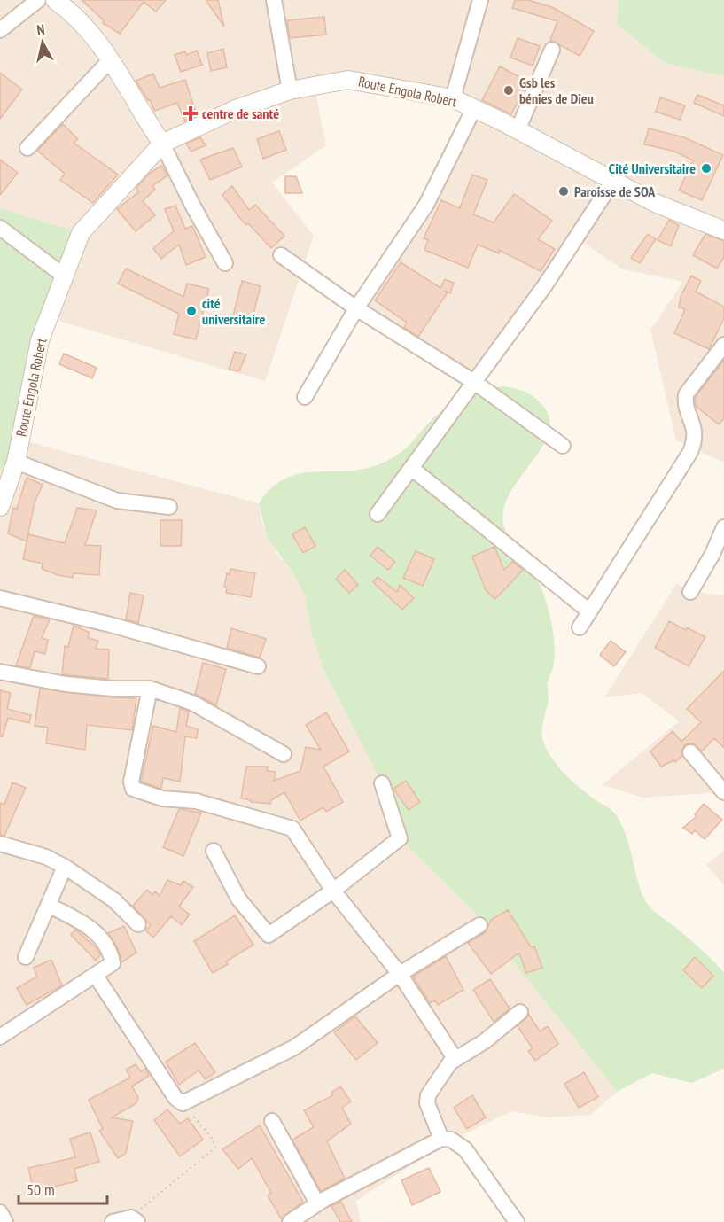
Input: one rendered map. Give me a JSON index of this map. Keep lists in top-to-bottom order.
{
  "streets": {
    "street": ["Route Engola Robert"]
  },
  "places": {
    "other": [
      "Gsb les bénies de Dieu",
      "Cité Universitaire",
      "Paroisse de SOA",
      "cité universitaire"
    ],
    "health": ["centre de santé"]
  },
  "scale_bar": "50 m",
  "north": "top"
}
